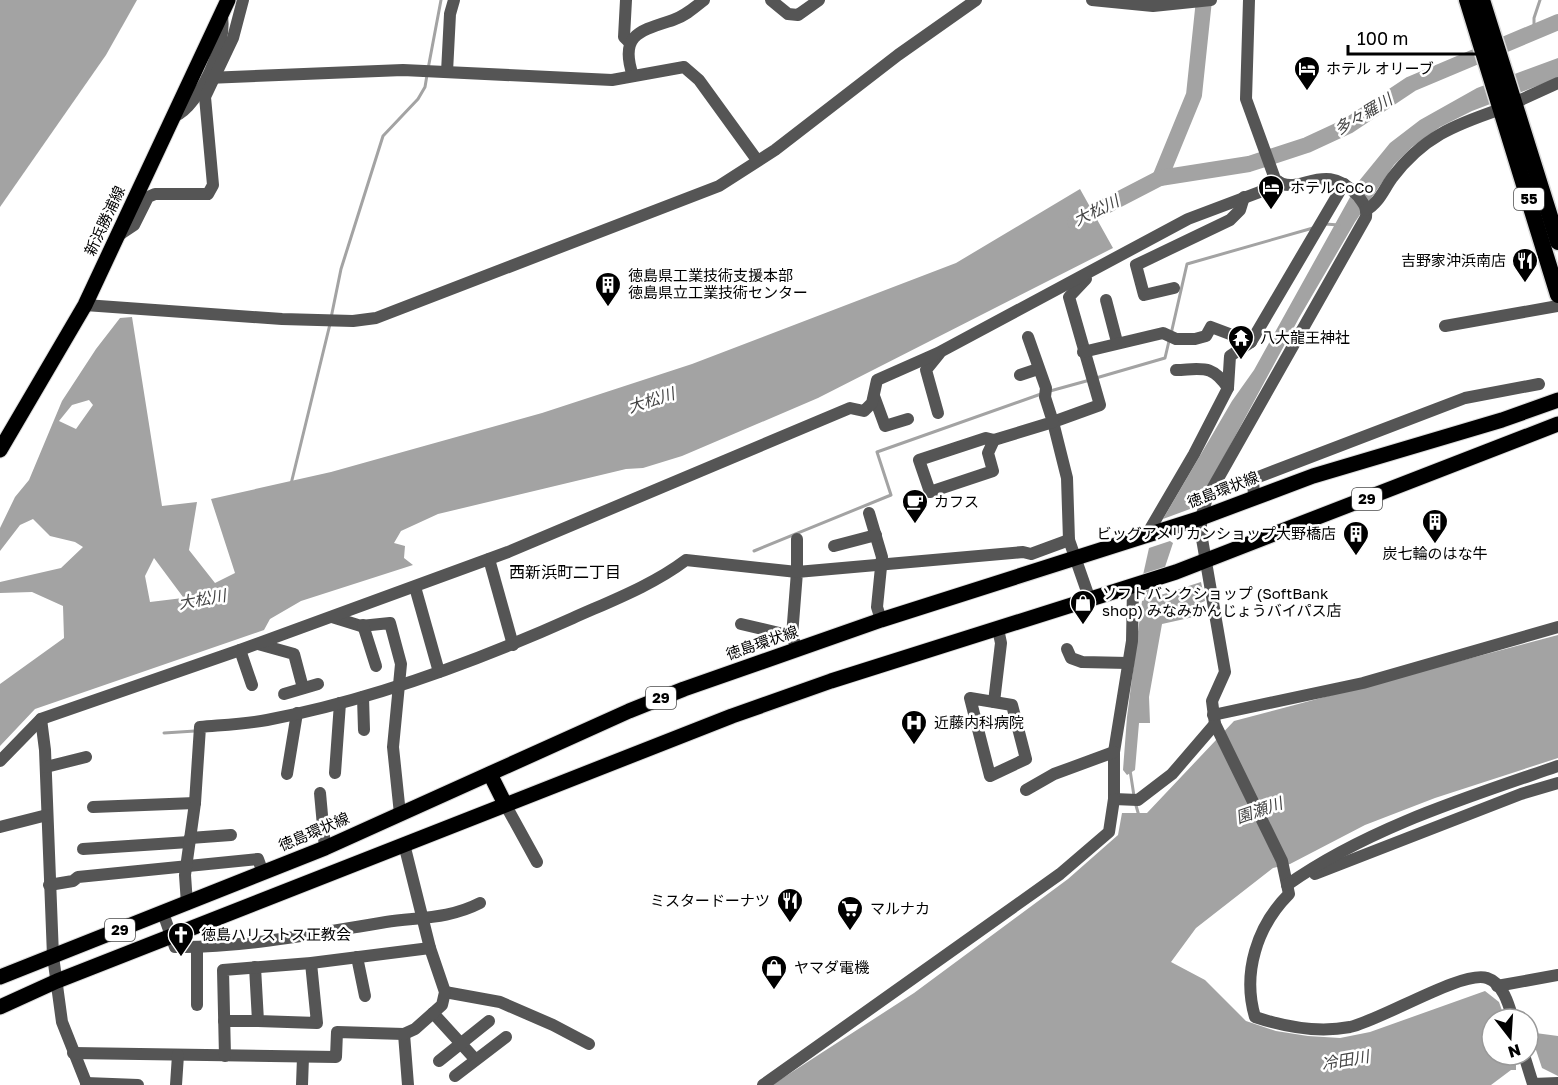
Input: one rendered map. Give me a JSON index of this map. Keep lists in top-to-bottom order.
{
  "streets": {
    "highway": ["55"],
    "main road": ["新浜勝浦線", "徳島環状線", "29"]
  },
  "districts": ["西新浜町二丁目"],
  "water": [
    "多々羅川",
    "大松川",
    "園瀬川",
    "冷田川"
  ],
  "places": {
    "hotel": ["ホテル オリーブ", "ホテルCoCo"],
    "restaurant": ["吉野家沖浜南店", "ミスタードーナツ"],
    "building": ["徳島県工業技術支援本部 徳島県立工業技術センター", "炭七輪のはな牛", "ビッグアメリカンショップ大野橋店"],
    "temple": ["八大龍王神社"],
    "cafe": ["カフス"],
    "shop": ["ソフトバンクショップ (SoftBank shop) みなみかんじょうバイパス店", "ヤマダ電機"],
    "hospital": ["近藤内科病院"],
    "supermarket": ["マルナカ"],
    "church": ["徳島ハリストス正教会"]
  },
  "scale_bar": "100 m",
  "north": "bottom"
}
